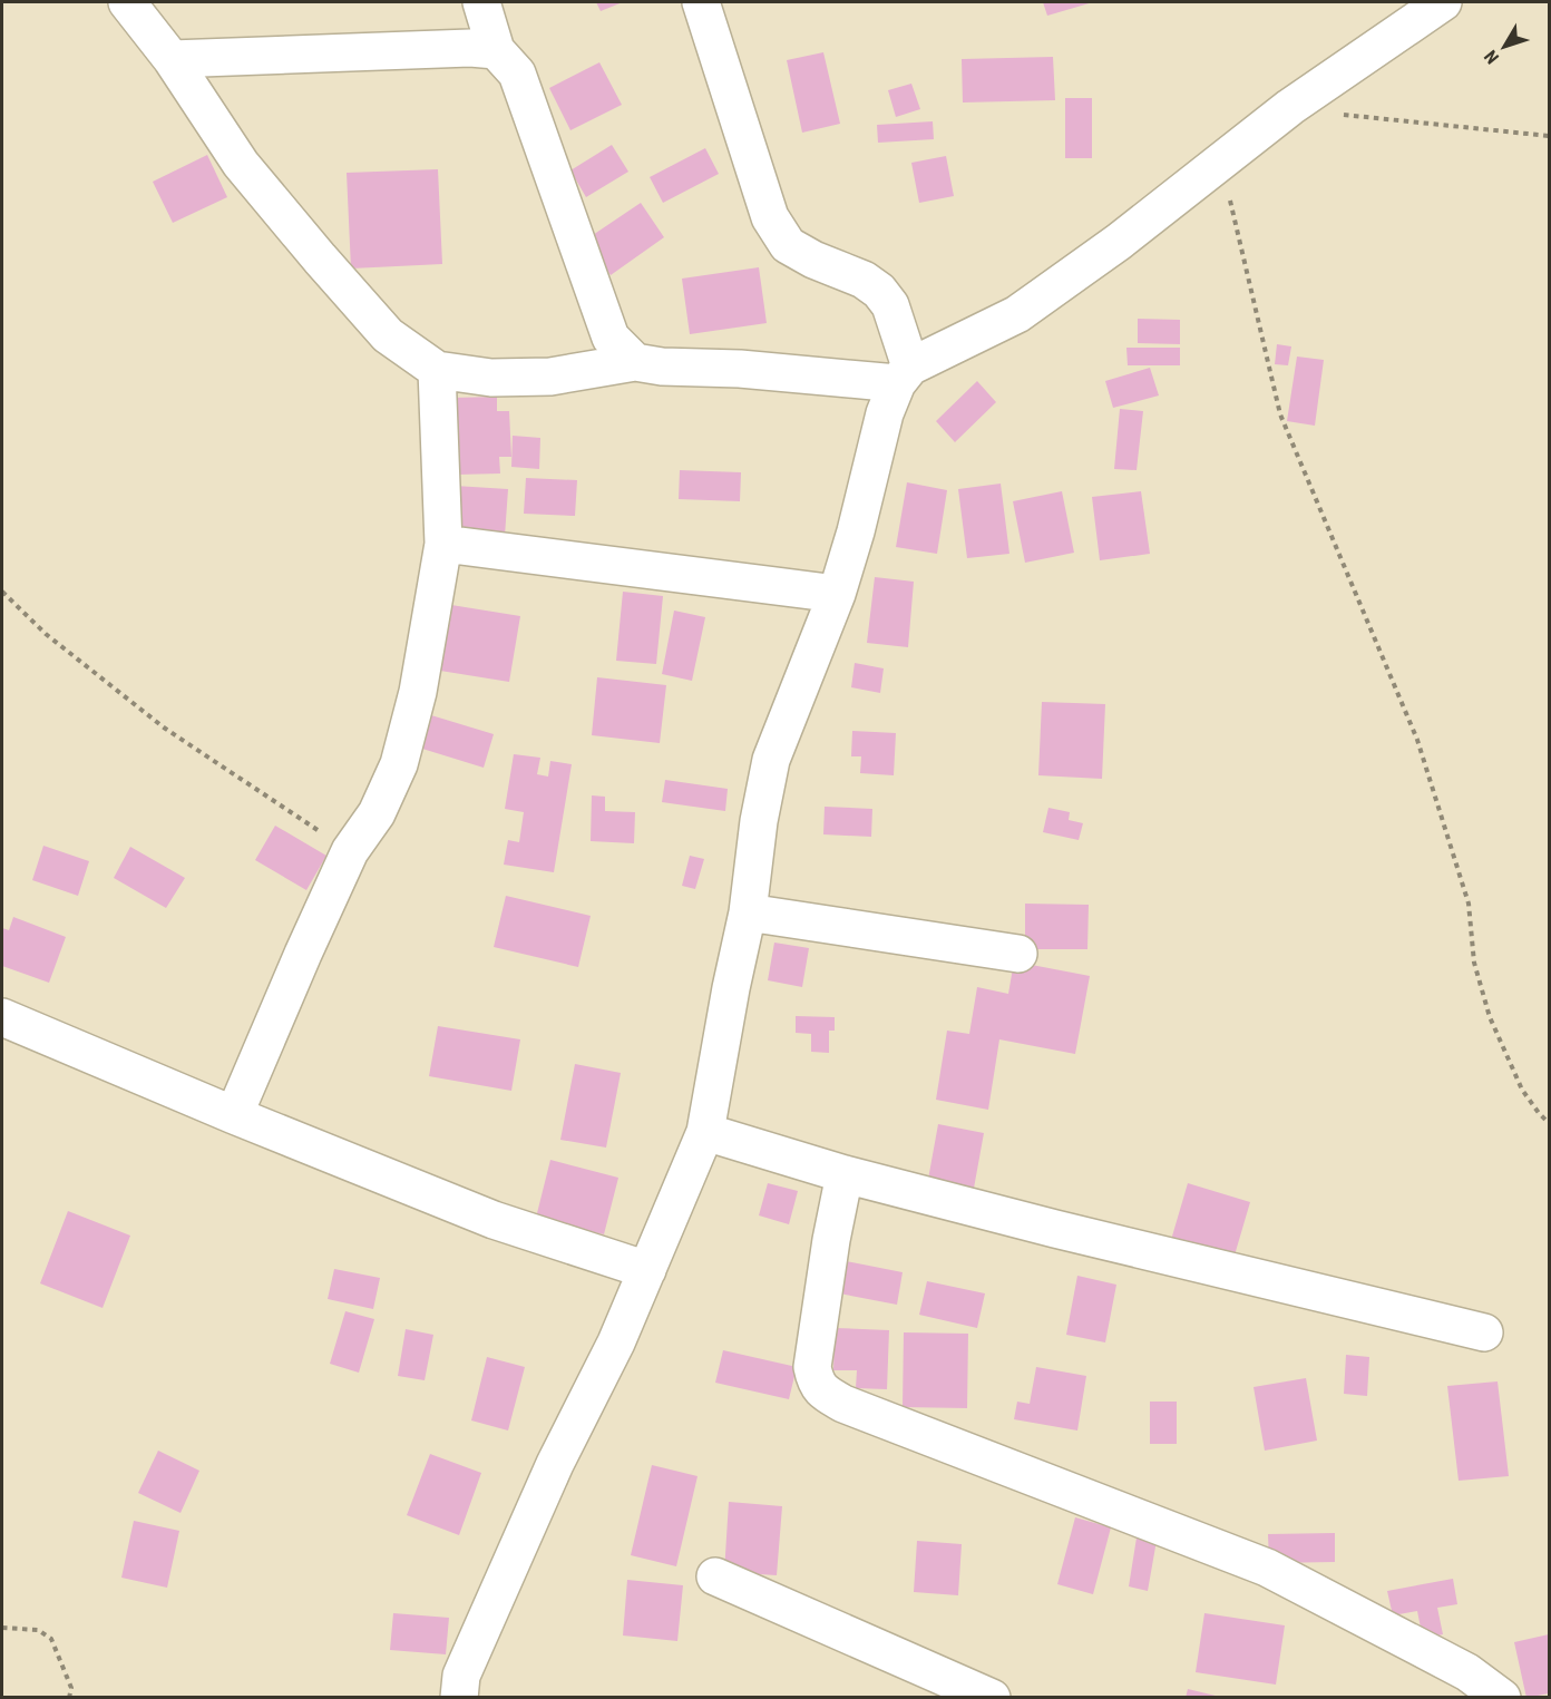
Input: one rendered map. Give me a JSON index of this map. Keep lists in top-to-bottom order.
{
  "north": "bottom left"
}
